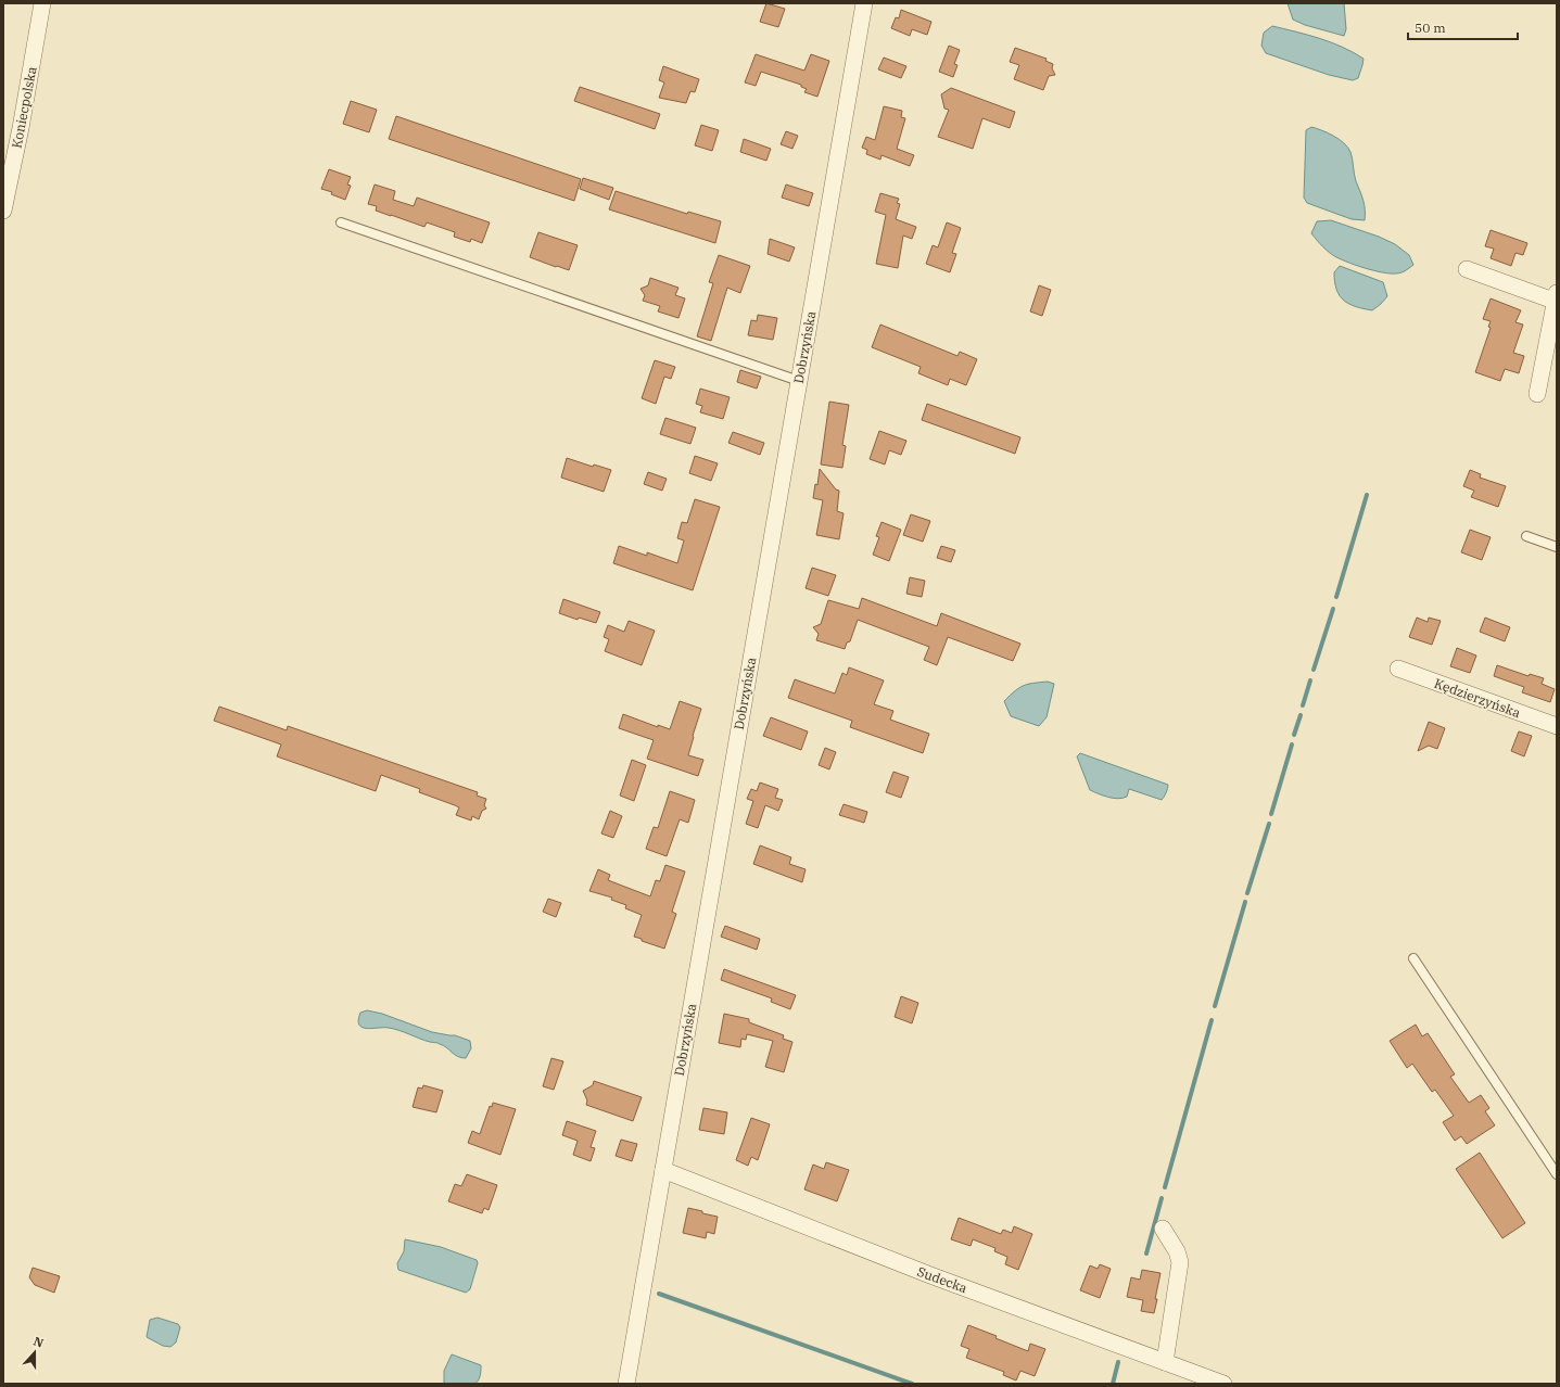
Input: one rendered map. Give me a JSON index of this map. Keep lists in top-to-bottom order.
{
  "streets": {
    "street": [
      "Koniecpolska",
      "Dobrzyńska",
      "Kędzierzyńska",
      "Sudecka"
    ]
  },
  "crossings": [
    ["Dobrzyńska", "Sudecka"]
  ],
  "scale_bar": "50 m",
  "north": "top"
}
